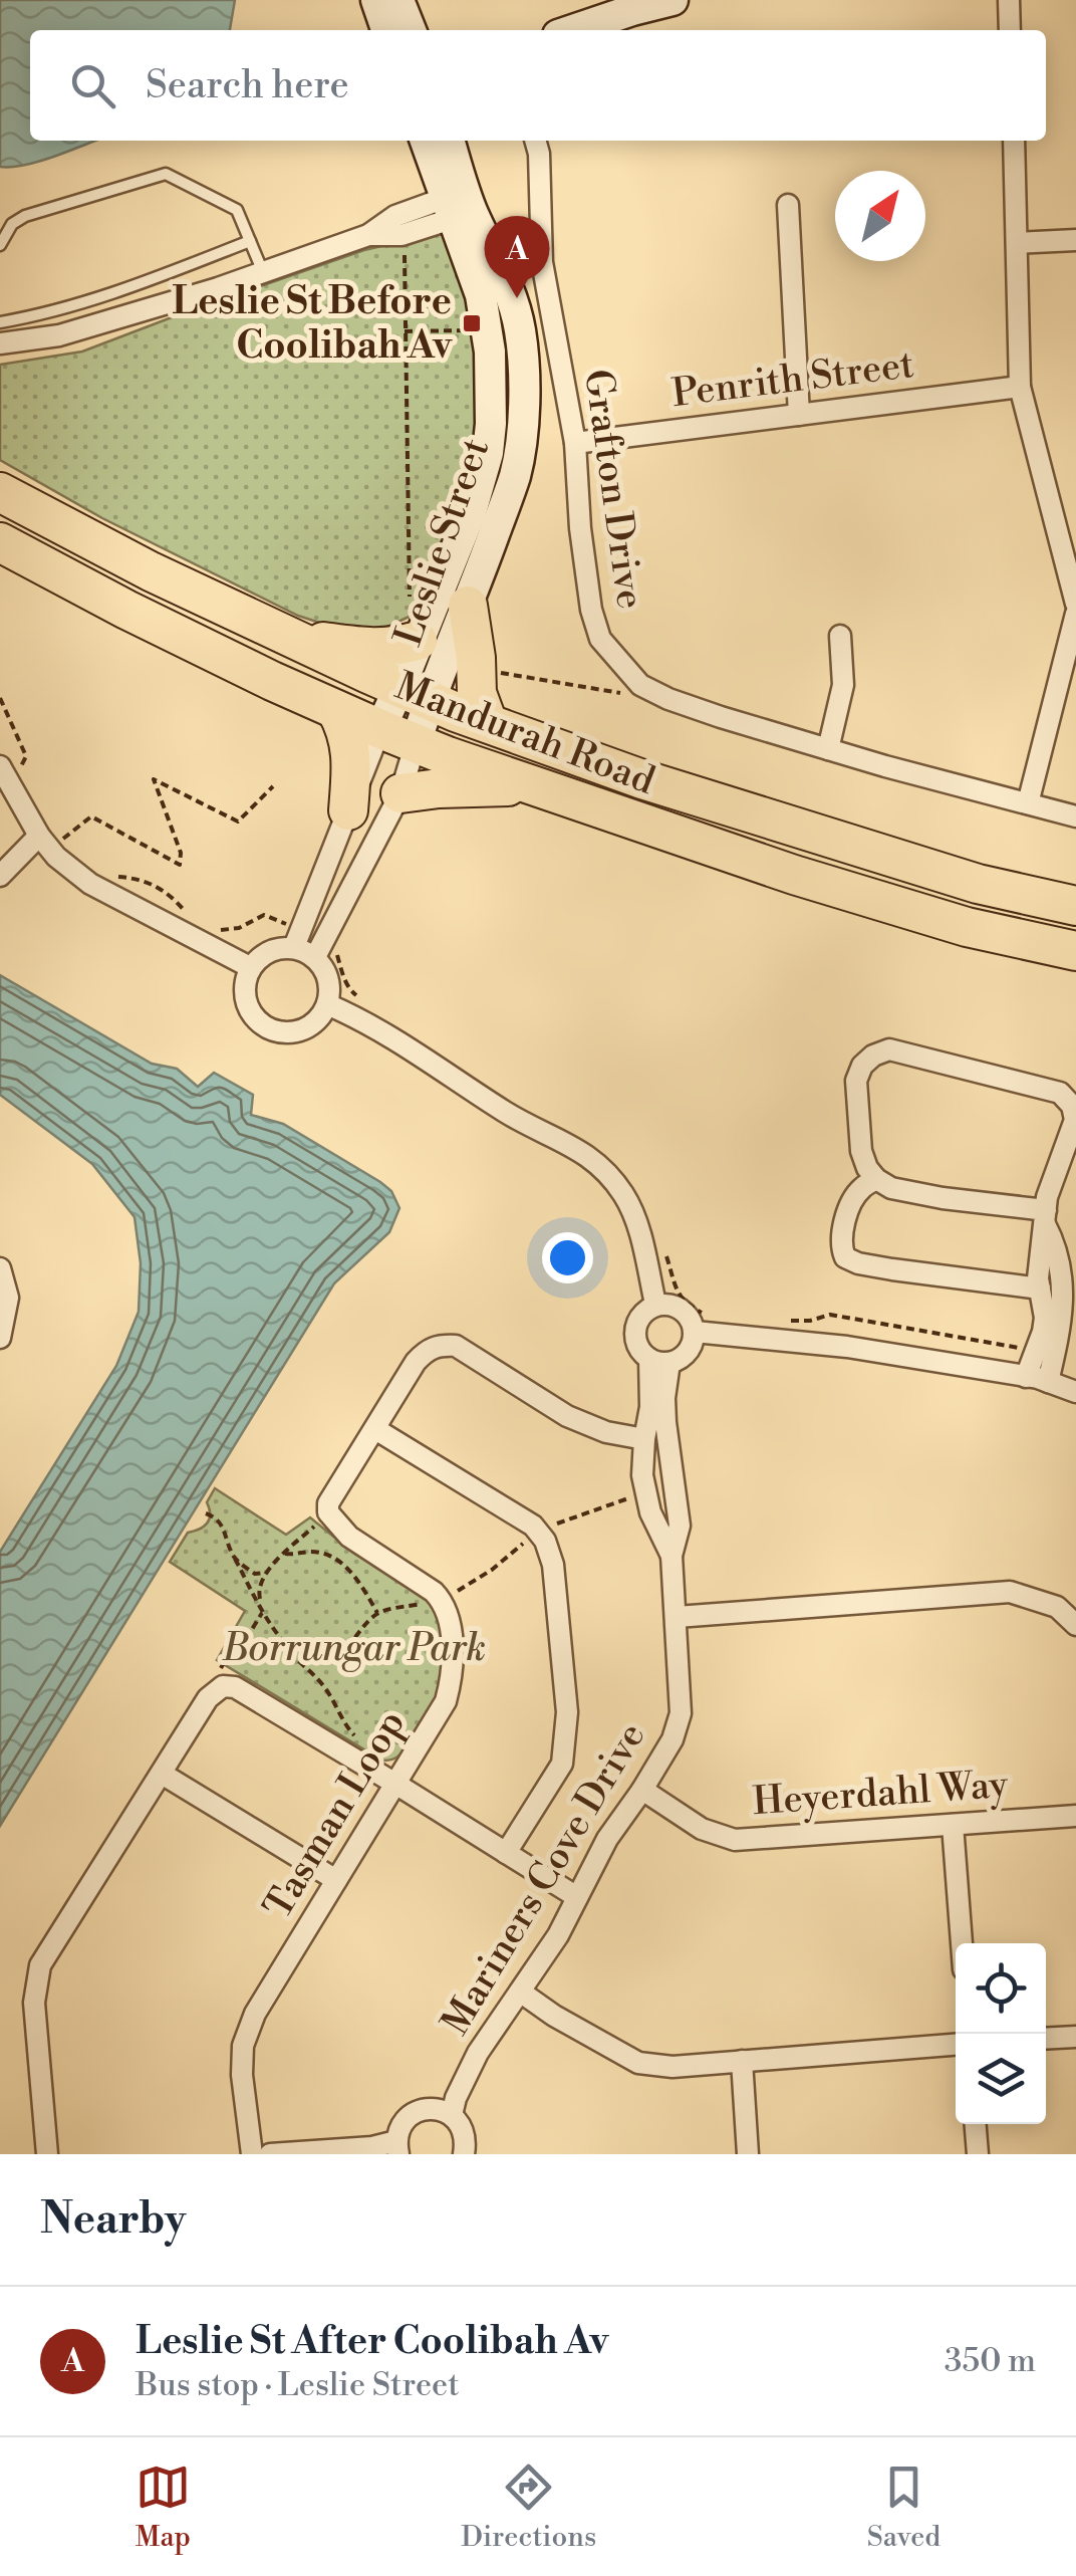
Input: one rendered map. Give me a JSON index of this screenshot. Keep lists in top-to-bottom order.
{
  "streets": {
    "highway": ["Mandurah Road"],
    "street": [
      "Penrith Street",
      "Grafton Drive",
      "Leslie Street",
      "Heyerdahl Way",
      "Tasman Loop",
      "Mariners Cove Drive"
    ]
  },
  "crossings": [
    ["Penrith Street", "Grafton Drive"],
    ["Leslie Street", "Mandurah Road"],
    ["Heyerdahl Way", "Mariners Cove Drive"]
  ],
  "parks": ["Borrungar Park"],
  "places": {
    "transit": ["Leslie St Before Coolibah Av"]
  },
  "north": "top right",
  "page": {
    "search": "Search here",
    "pins": "A",
    "heading": "Nearby",
    "list": [
      {
        "mark": "A",
        "name": "Leslie St After Coolibah Av",
        "note": "Bus stop · Leslie Street",
        "value": "350 m"
      }
    ],
    "nav": ["Map", "Directions", "Saved"]
  }
}
